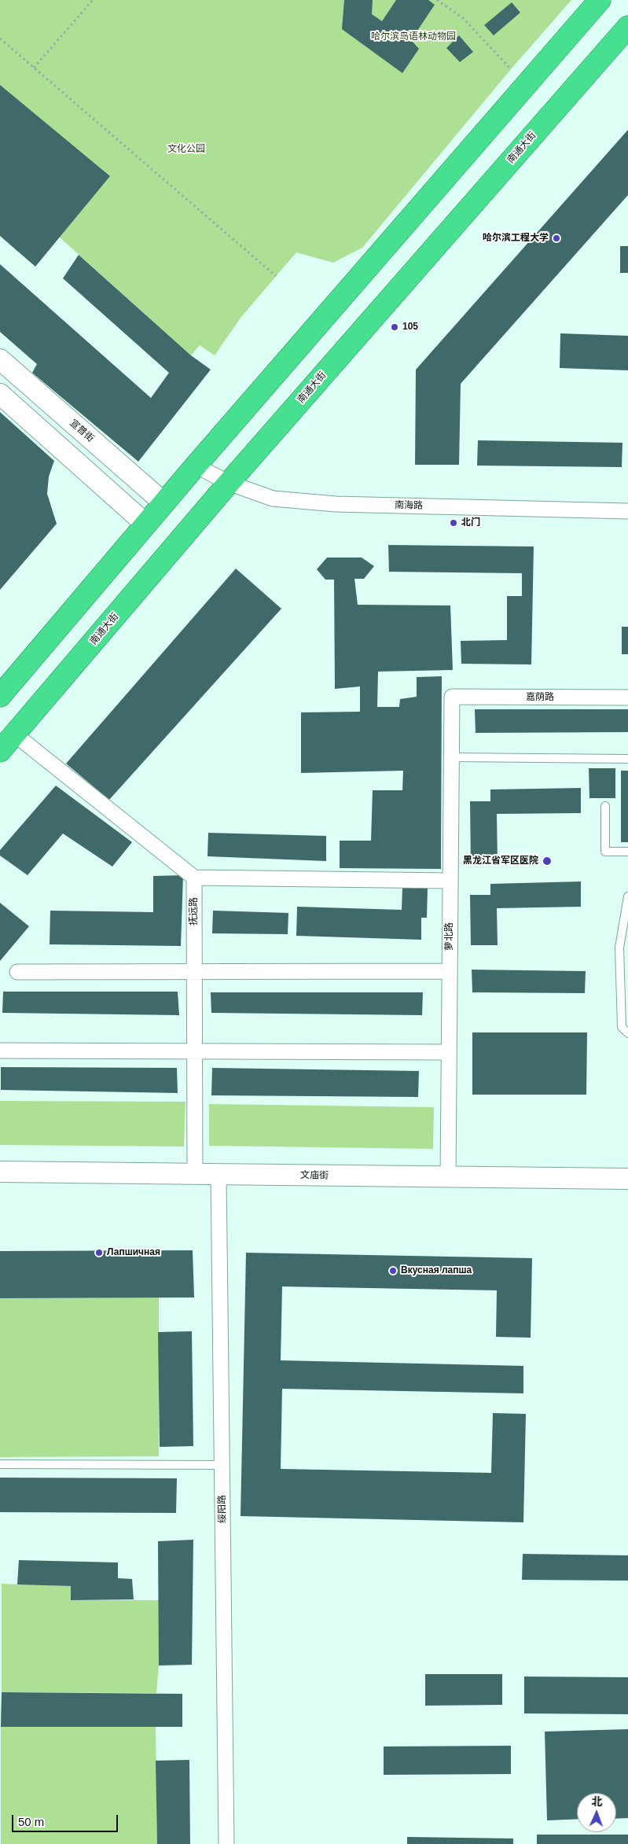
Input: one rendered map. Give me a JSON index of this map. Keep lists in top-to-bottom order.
{
  "streets": {
    "highway": ["南通大街"],
    "main road": ["宣普街", "文庙街"],
    "street": [
      "南海路",
      "嘉荫路",
      "抚远路",
      "萝北路",
      "绥阳路"
    ]
  },
  "crossings": [
    ["南通大街", "南海路"],
    ["嘉荫路", "萝北路"],
    ["抚远路", "文庙街"],
    ["萝北路", "文庙街"],
    ["文庙街", "绥阳路"]
  ],
  "parks": ["哈尔滨鸟语林动物园", "文化公园"],
  "places": [
    "哈尔滨工程大学",
    "105",
    "北门",
    "黑龙江省军区医院",
    "Лапшичная",
    "Вкусная лапша"
  ],
  "scale_bar": "50 m",
  "north": "top"
}
